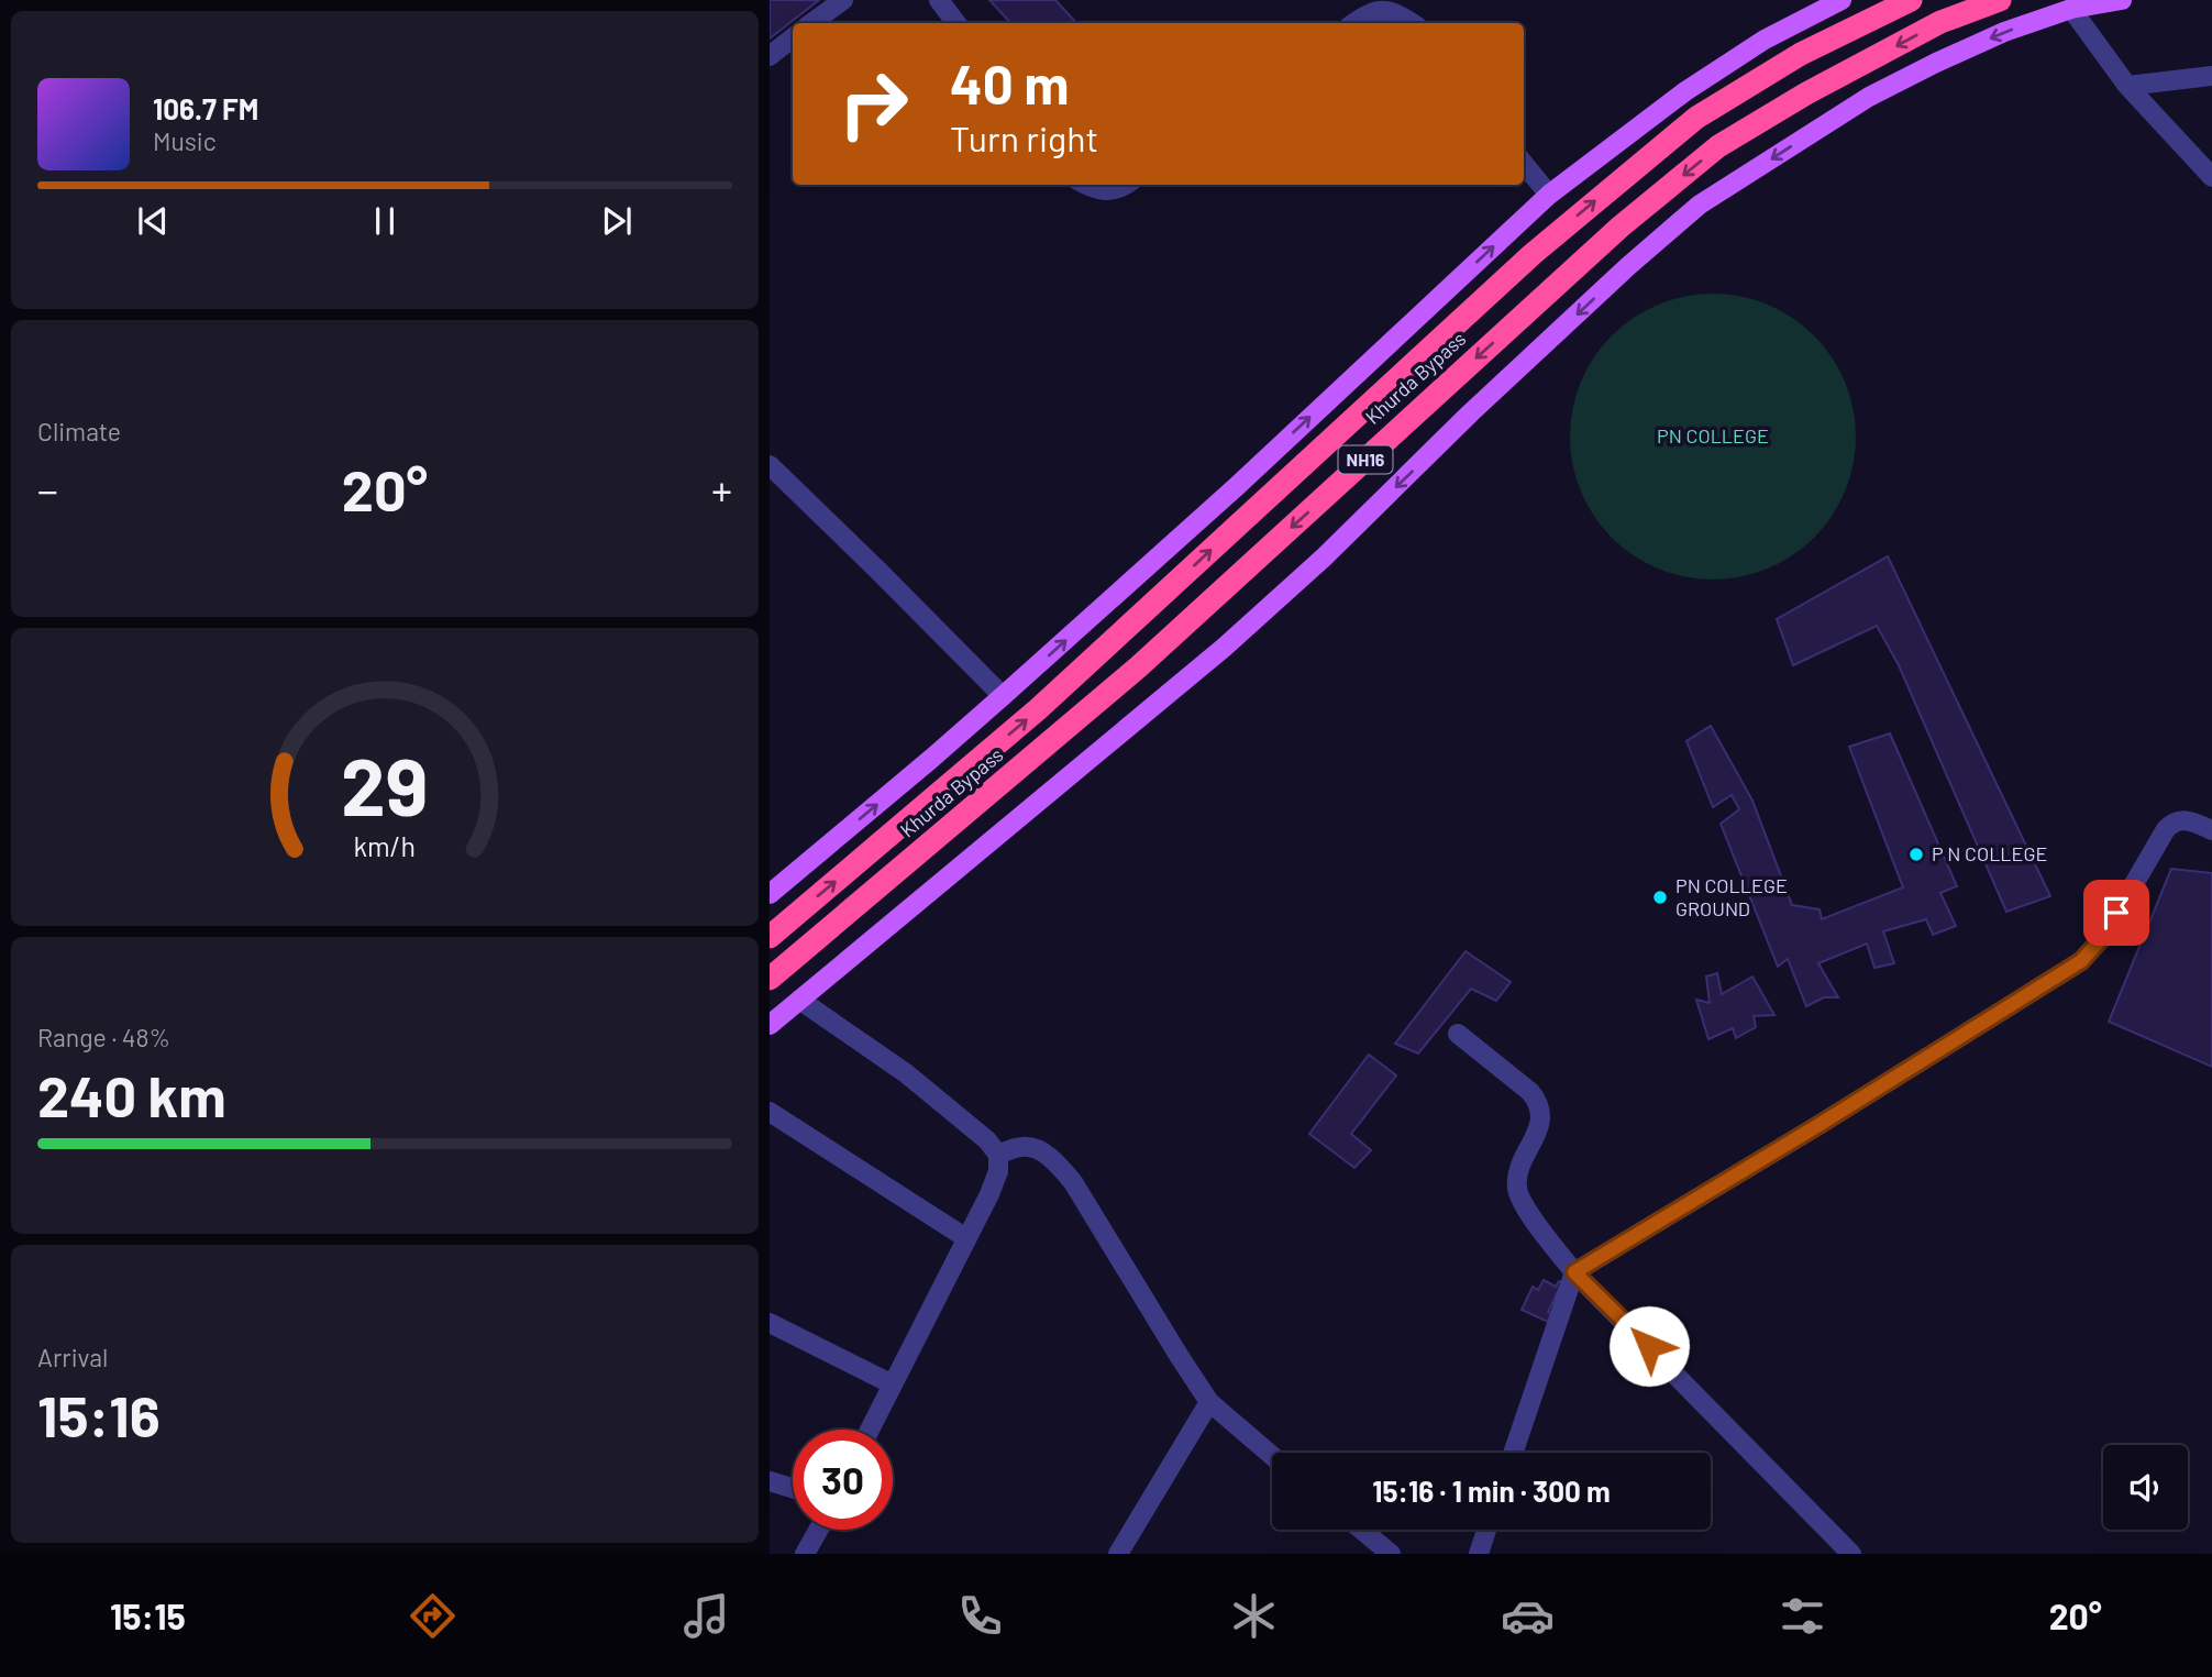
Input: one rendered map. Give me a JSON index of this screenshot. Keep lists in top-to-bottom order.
{
  "streets": {
    "highway": ["Khurda Bypass", "NH16"]
  },
  "parks": ["PN COLLEGE"],
  "places": ["P N COLLEGE", "PN COLLEGE GROUND"],
  "page": {
    "turn": ["40 m", "Turn right"],
    "song": ["106.7 FM", "Music"],
    "tile": [
      "Climate",
      ["Range · 48%", "240 km"],
      ["Arrival", "15:16"]
    ],
    "heat": ["−", "20°", "+"],
    "limit": "30",
    "trip": "15:16 · 1 min · 300 m",
    "tabs": ["15:15", "20°"],
    "gauge": ["29", "km/h"]
  }
}
